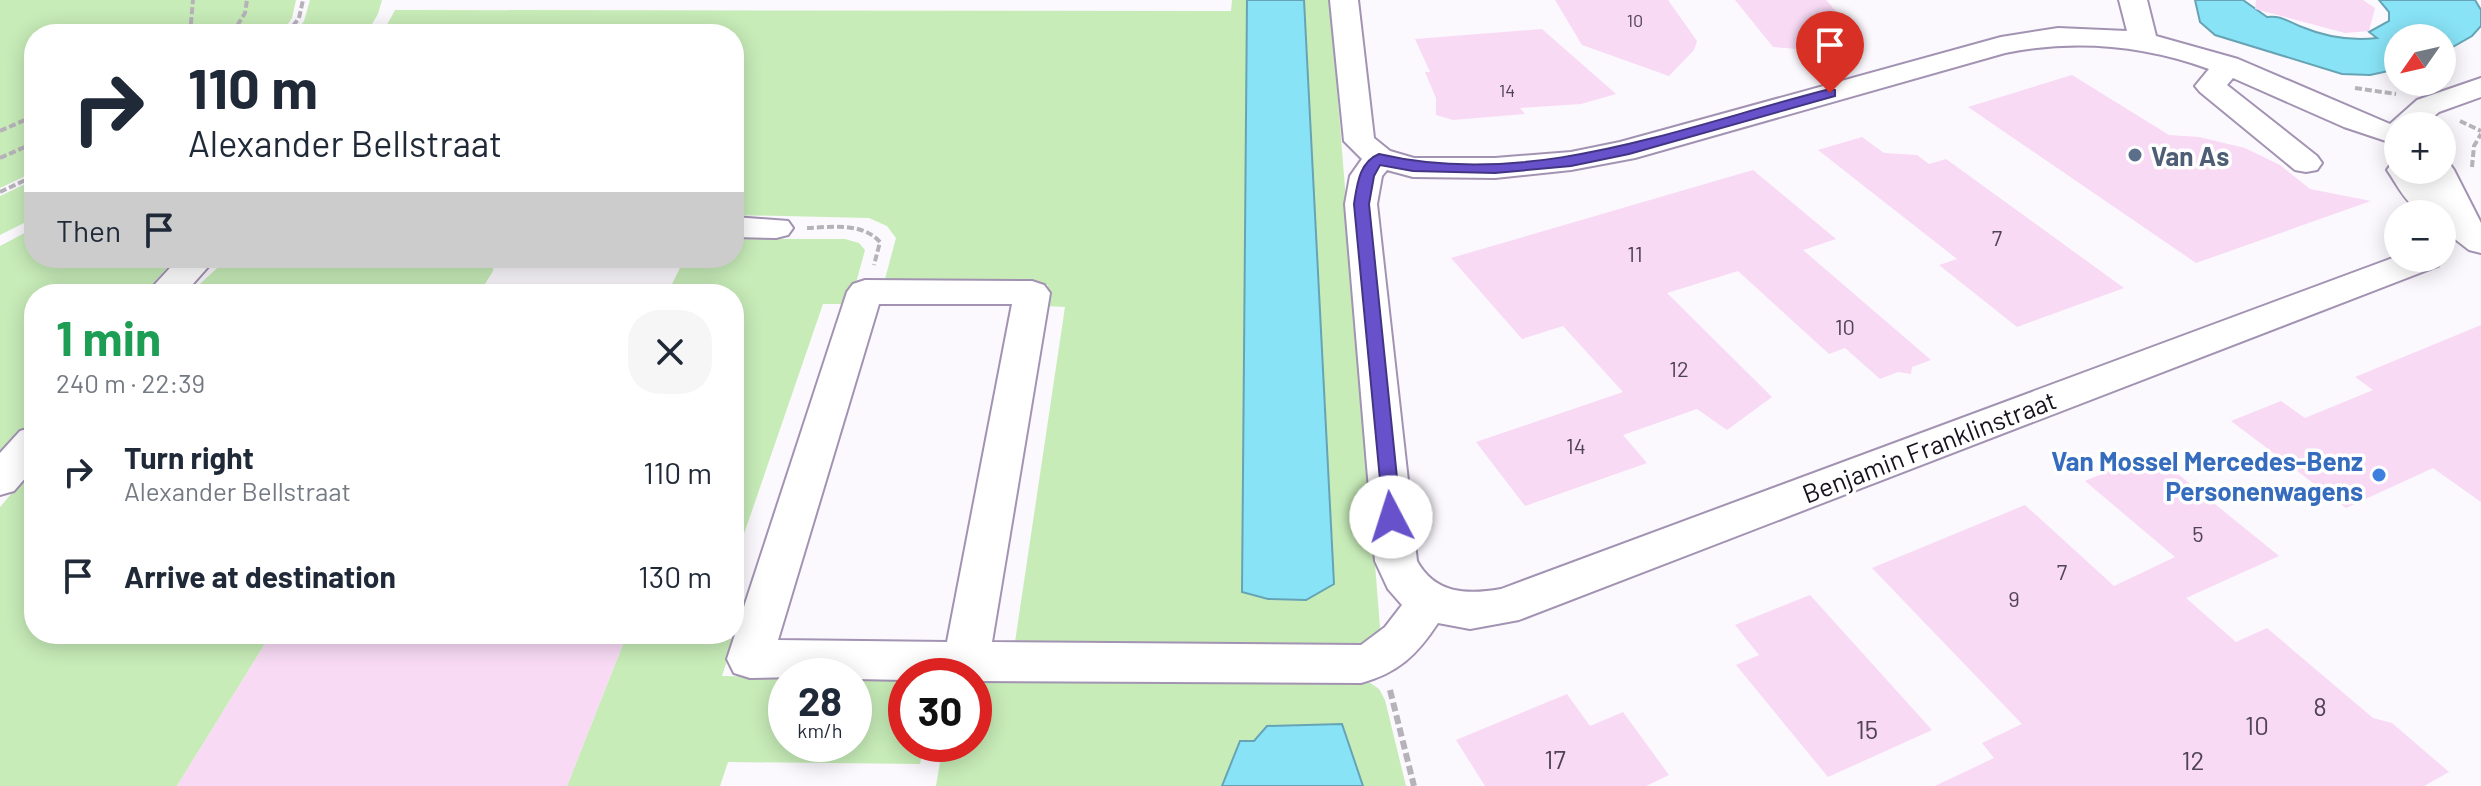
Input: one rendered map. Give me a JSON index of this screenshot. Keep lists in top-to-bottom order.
{
  "streets": {
    "street": ["Benjamin Franklinstraat"]
  },
  "places": ["Van As", "Van Mossel Mercedes-Benz Personenwagens"],
  "house_numbers": [
    "10",
    "14",
    "7",
    "11",
    "10",
    "12",
    "14",
    "5",
    "7",
    "9",
    "8",
    "10",
    "15",
    "17",
    "12"
  ],
  "north": "bottom left",
  "page": {
    "map_buttons": ["+", "−"],
    "turn": ["110 m", "Alexander Bellstraat"],
    "then": "Then",
    "heading": ["1 min", "240 m · 22:39"],
    "list": [
      {
        "name": "Turn right",
        "note": "Alexander Bellstraat",
        "value": "110 m"
      },
      {
        "name": "Arrive at destination",
        "value": "130 m"
      }
    ],
    "speed": "28 km/h",
    "limit": "30"
  }
}
